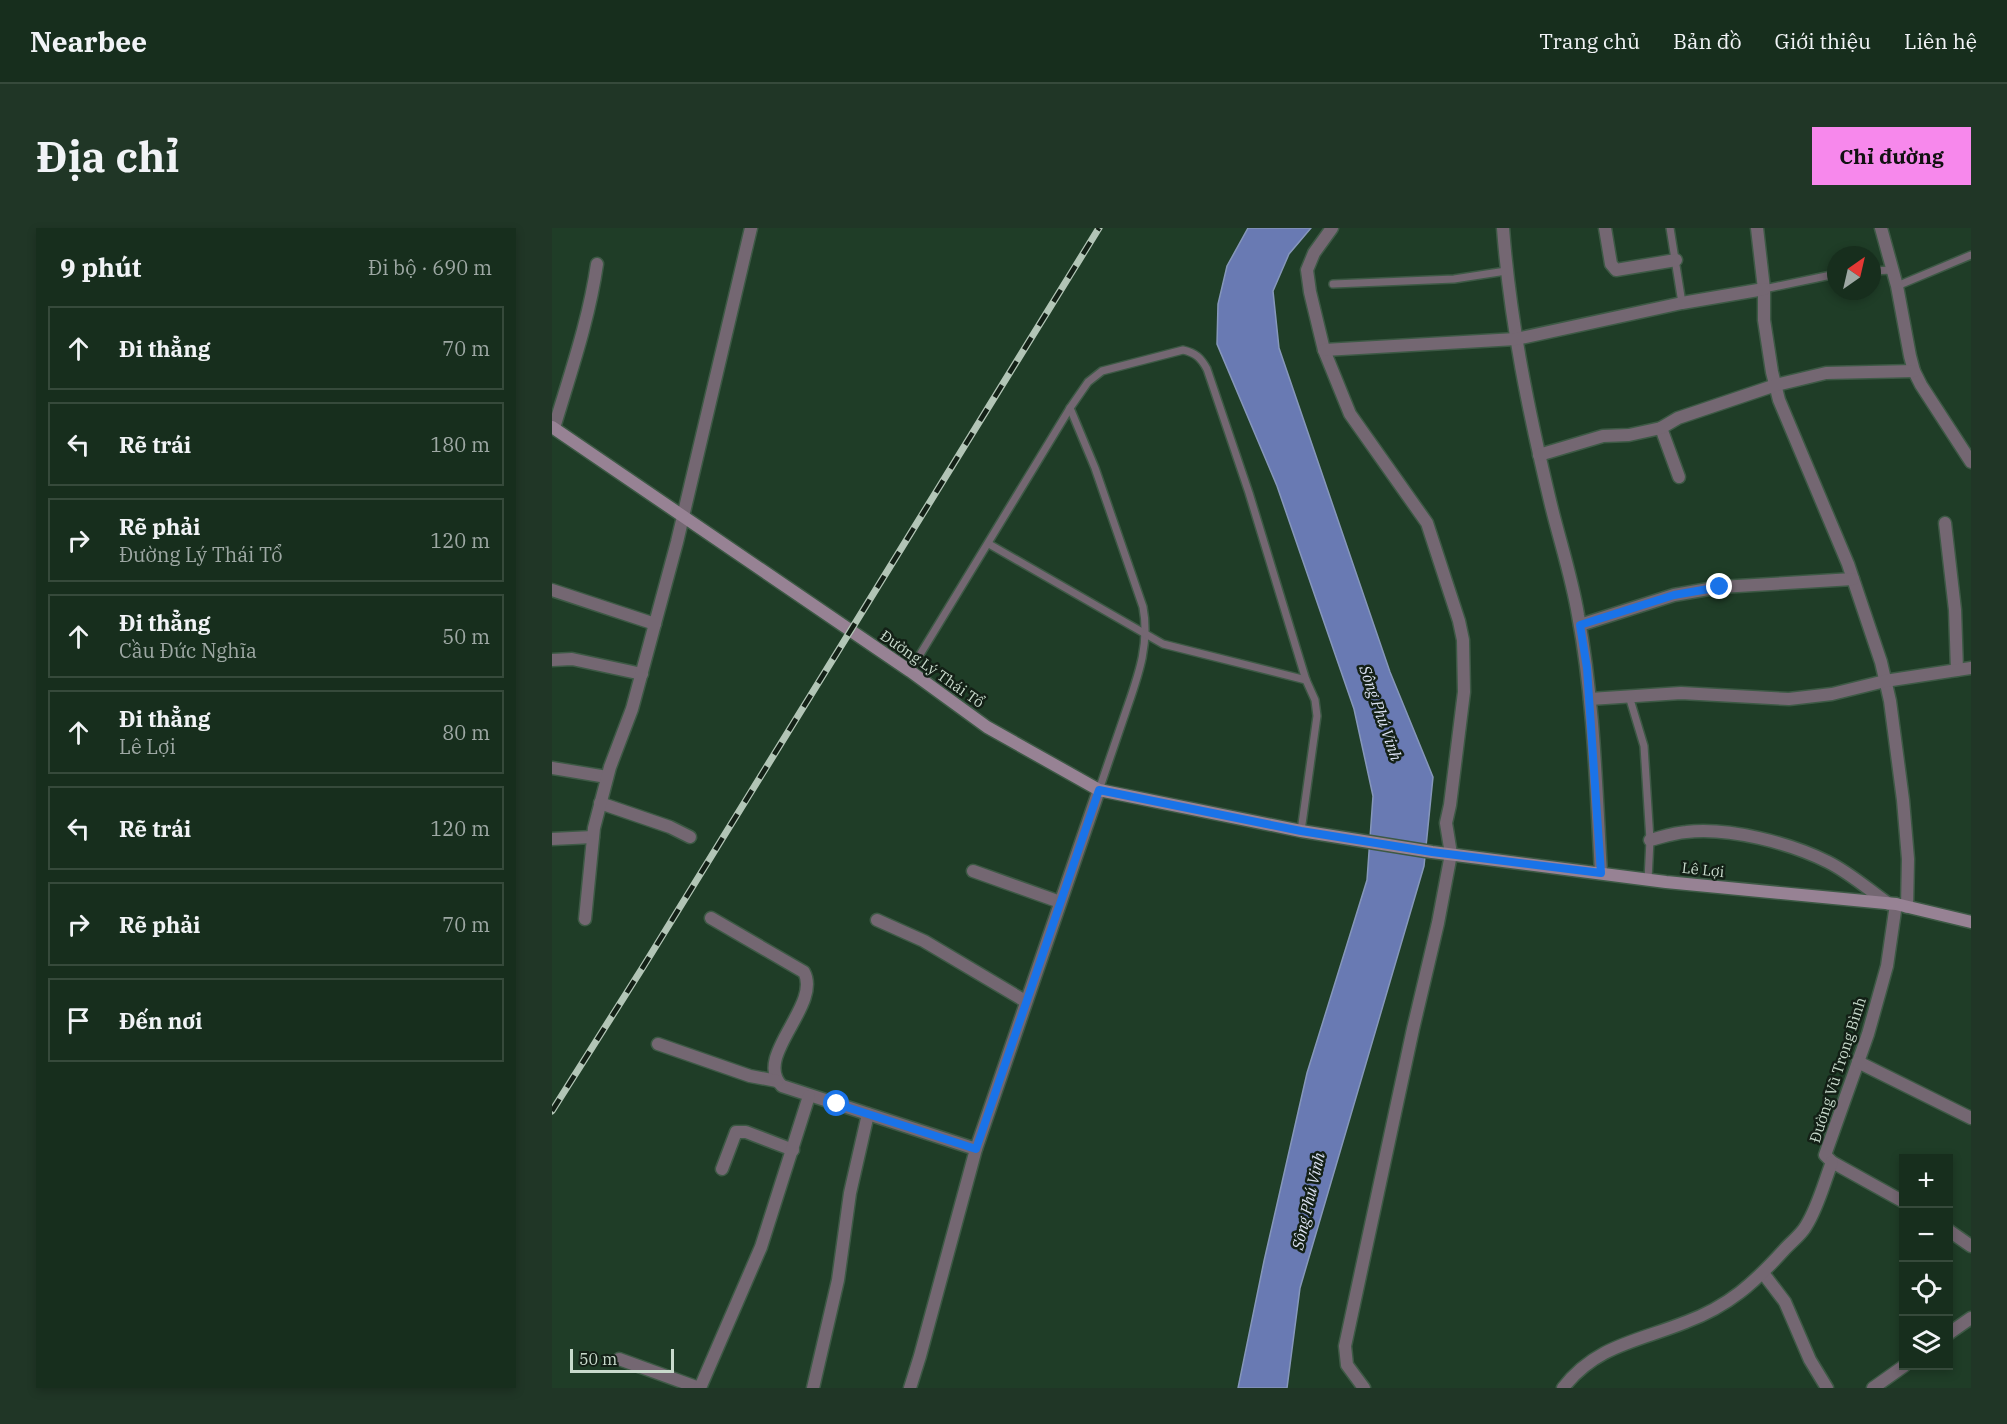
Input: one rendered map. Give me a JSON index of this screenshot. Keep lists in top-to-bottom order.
{
  "streets": {
    "main road": ["Đường Lý Thái Tổ", "Lê Lợi"],
    "street": ["Đường Vũ Trọng Bình"]
  },
  "crossings": [
    ["Đường Lý Thái Tổ", "Lê Lợi"],
    ["Lê Lợi", "Đường Vũ Trọng Bình"]
  ],
  "water": ["Sông Phú Vinh"],
  "scale_bar": "50 m",
  "north": "top right",
  "page": {
    "header": "Nearbee",
    "nav": [
      "Trang chủ",
      "Bản đồ",
      "Giới thiệu",
      "Liên hệ"
    ],
    "buttons": "Chỉ đường",
    "title": "Địa chỉ",
    "heading": ["9 phút", "Đi bộ · 690 m"],
    "list": [
      ["Đi thẳng", "70 m"],
      ["Rẽ trái", "180 m"],
      ["Rẽ phải", "Đường Lý Thái Tổ", "120 m"],
      ["Đi thẳng", "Cầu Đức Nghĩa", "50 m"],
      ["Đi thẳng", "Lê Lợi", "80 m"],
      ["Rẽ trái", "120 m"],
      ["Rẽ phải", "70 m"],
      "Đến nơi"
    ],
    "map_buttons": ["+", "−"],
    "scale": "50 m"
  }
}
